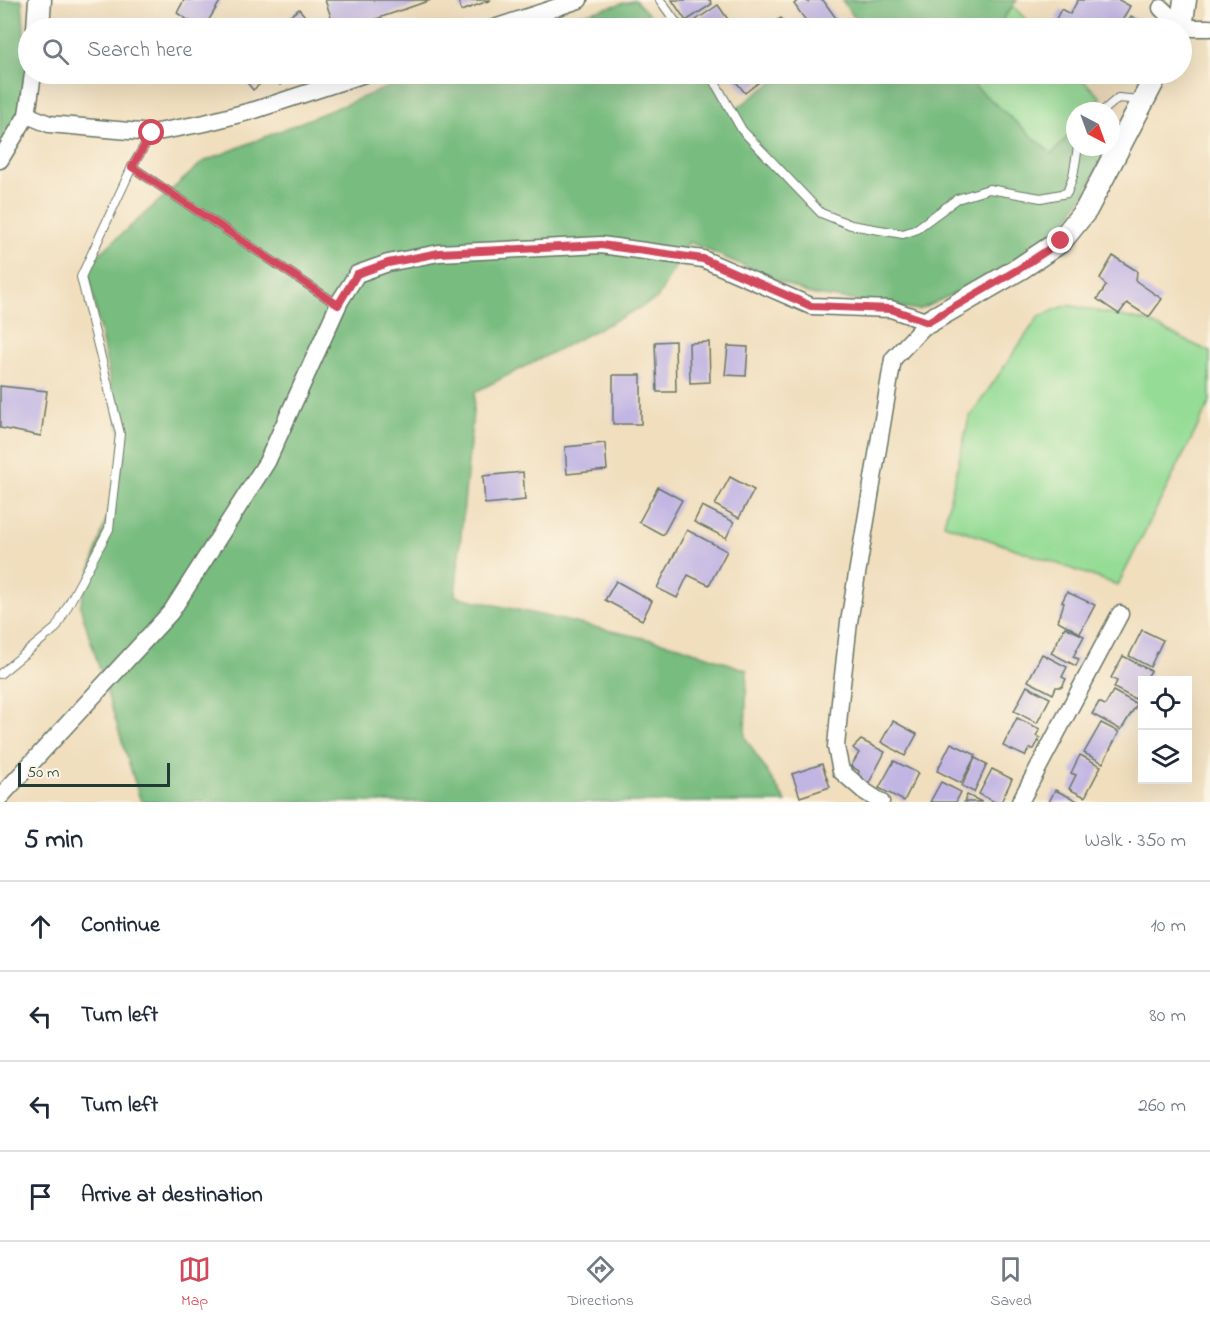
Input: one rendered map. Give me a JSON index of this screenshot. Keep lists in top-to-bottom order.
{
  "scale_bar": "50 m",
  "north": "bottom right",
  "page": {
    "search": "Search here",
    "scale": "50 m",
    "heading": ["5 min", "Walk · 350 m"],
    "list": [
      ["Continue", "10 m"],
      ["Turn left", "80 m"],
      ["Turn left", "260 m"],
      "Arrive at destination"
    ],
    "nav": ["Map", "Directions", "Saved"]
  }
}
